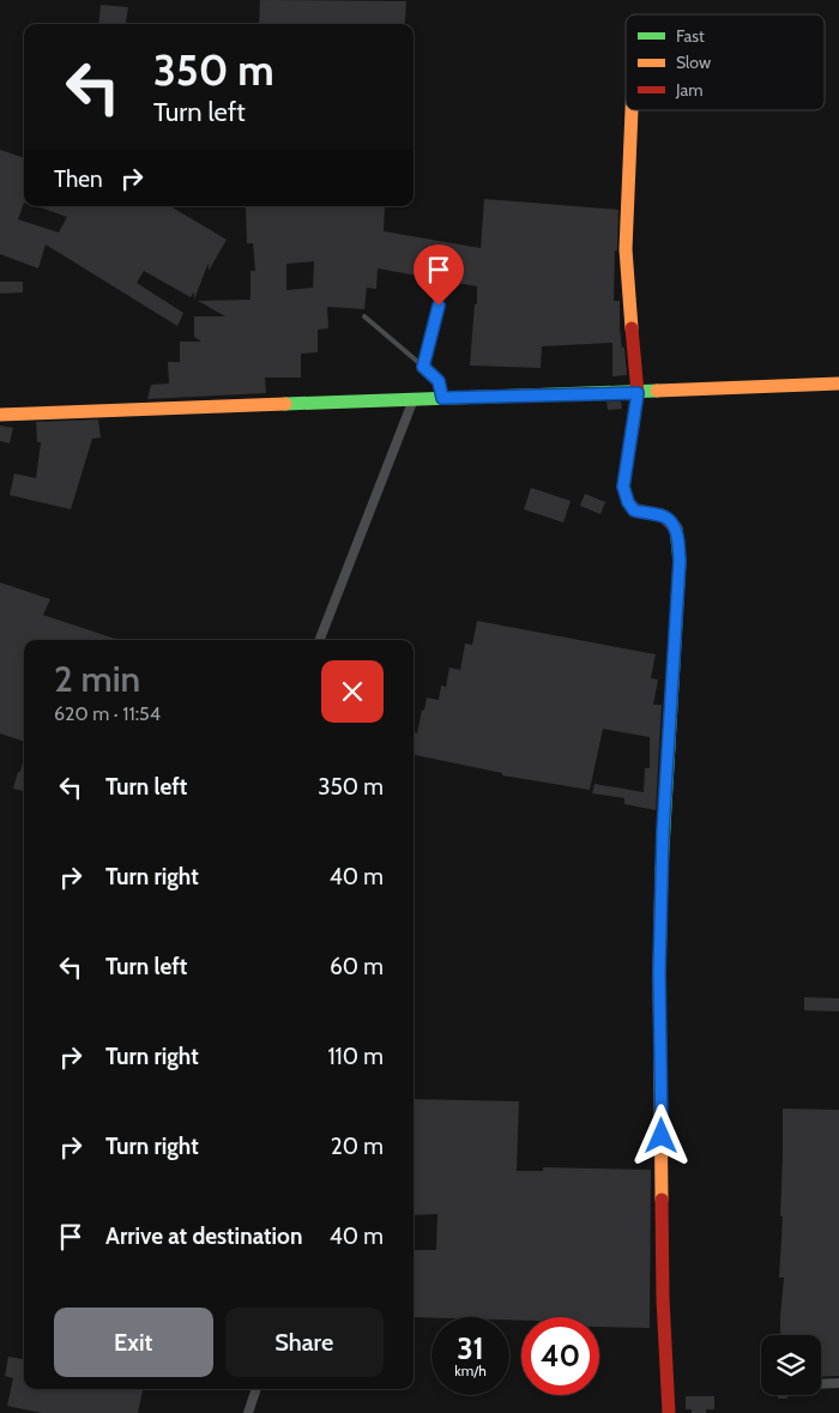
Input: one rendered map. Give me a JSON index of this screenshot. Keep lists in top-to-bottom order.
{
  "legend": ["Fast", "Slow", "Jam"],
  "page": {
    "turn": ["350 m", "Turn left"],
    "then": "Then",
    "heading": ["2 min", "620 m · 11:54"],
    "list": [
      {
        "name": "Turn left",
        "value": "350 m"
      },
      {
        "name": "Turn right",
        "value": "40 m"
      },
      {
        "name": "Turn left",
        "value": "60 m"
      },
      {
        "name": "Turn right",
        "value": "110 m"
      },
      {
        "name": "Turn right",
        "value": "20 m"
      },
      {
        "name": "Arrive at destination",
        "value": "40 m"
      }
    ],
    "buttons": ["Exit", "Share"],
    "speed": "31 km/h",
    "limit": "40"
  }
}
